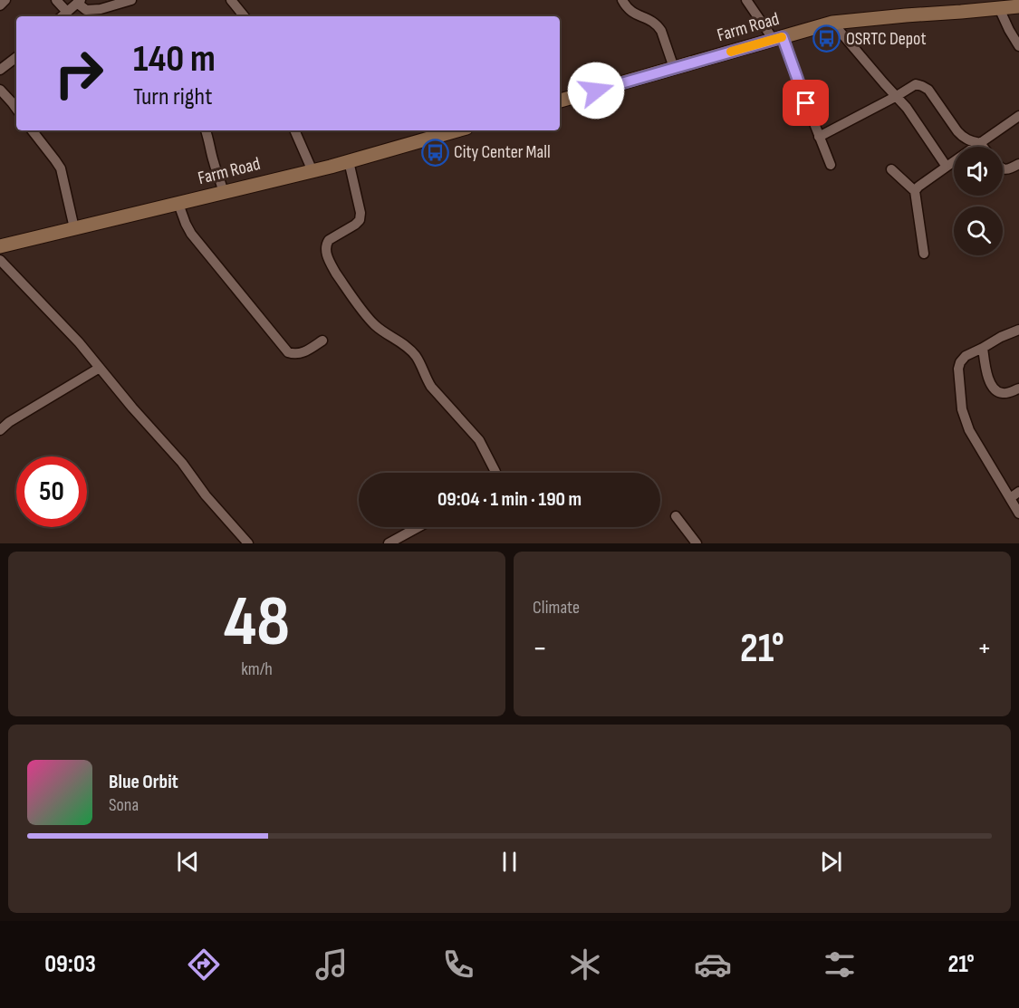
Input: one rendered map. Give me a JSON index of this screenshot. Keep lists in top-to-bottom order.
{
  "streets": {
    "main road": ["Farm Road"]
  },
  "places": {
    "bus stop": ["OSRTC Depot", "City Center Mall"]
  },
  "page": {
    "turn": ["140 m", "Turn right"],
    "limit": "50",
    "trip": "09:04 · 1 min · 190 m",
    "tile": [
      ["48", "km/h"],
      "Climate"
    ],
    "heat": ["−", "21°", "+"],
    "song": ["Blue Orbit", "Sona"],
    "tabs": ["09:03", "21°"]
  }
}
